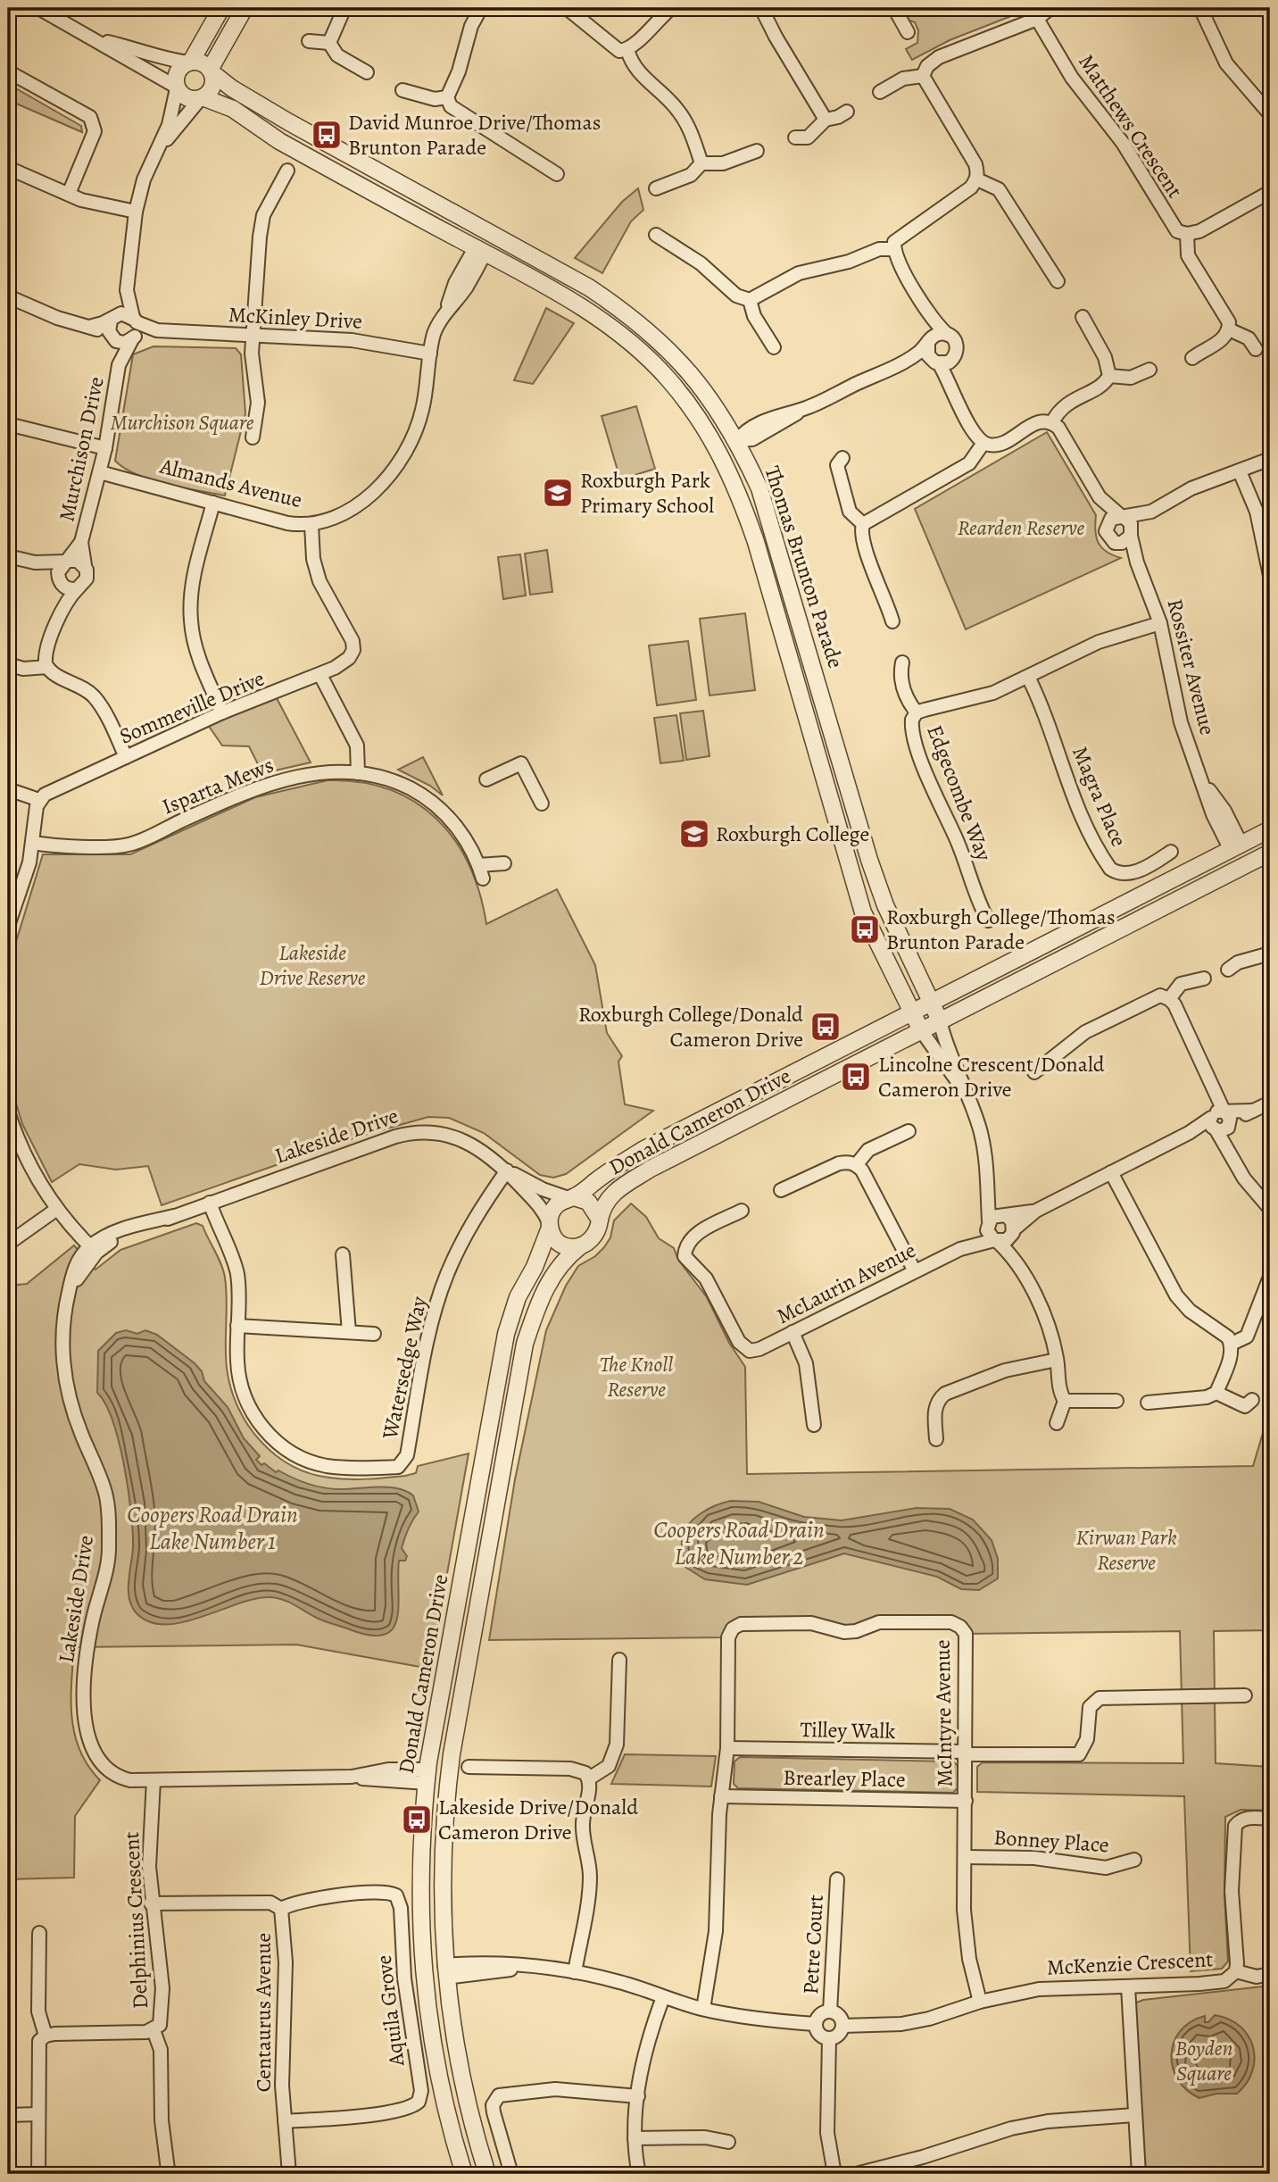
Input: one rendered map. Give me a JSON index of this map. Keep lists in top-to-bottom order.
{
  "streets": {
    "street": [
      "Matthews Crescent",
      "McKinley Drive",
      "Murchison Drive",
      "Almands Avenue",
      "Thomas Brunton Parade",
      "Rossiter Avenue",
      "Sommeville Drive",
      "Isparta Mews",
      "Edgecombe Way",
      "Magra Place",
      "Donald Cameron Drive",
      "Lakeside Drive",
      "McLaurin Avenue",
      "Watersedge Way",
      "McIntyre Avenue",
      "Tilley Walk",
      "Brearley Place",
      "Bonney Place",
      "Delphinius Crescent",
      "Petre Court",
      "McKenzie Crescent",
      "Aquila Grove",
      "Centaurus Avenue"
    ]
  },
  "crossings": [
    ["McKinley Drive", "Murchison Drive"],
    ["McKinley Drive", "Almands Avenue"],
    ["Murchison Drive", "Almands Avenue"],
    ["Almands Avenue", "Thomas Brunton Parade"],
    ["Almands Avenue", "Sommeville Drive"],
    ["Thomas Brunton Parade", "Donald Cameron Drive"],
    ["Rossiter Avenue", "Edgecombe Way"],
    ["Rossiter Avenue", "Donald Cameron Drive"],
    ["Edgecombe Way", "Magra Place"],
    ["Donald Cameron Drive", "Lakeside Drive"],
    ["Lakeside Drive", "Watersedge Way"],
    ["Lakeside Drive", "Delphinius Crescent"],
    ["McIntyre Avenue", "Tilley Walk"],
    ["McIntyre Avenue", "Brearley Place"],
    ["McIntyre Avenue", "Bonney Place"],
    ["McIntyre Avenue", "McKenzie Crescent"],
    ["Delphinius Crescent", "Centaurus Avenue"],
    ["Petre Court", "McKenzie Crescent"],
    ["Aquila Grove", "Centaurus Avenue"]
  ],
  "water": ["Coopers Road Drain Lake Number 1", "Coopers Road Drain Lake Number 2"],
  "parks": [
    "Murchison Square",
    "Rearden Reserve",
    "Lakeside Drive Reserve",
    "The Knoll Reserve",
    "Kirwan Park Reserve",
    "Boyden Square"
  ],
  "places": {
    "bus stop": [
      "David Munroe Drive/Thomas Brunton Parade",
      "Roxburgh College/Thomas Brunton Parade",
      "Roxburgh College/Donald Cameron Drive",
      "Lincolne Crescent/Donald Cameron Drive",
      "Lakeside Drive/Donald Cameron Drive"
    ],
    "school or university": ["Roxburgh Park Primary School", "Roxburgh College"]
  }
}
